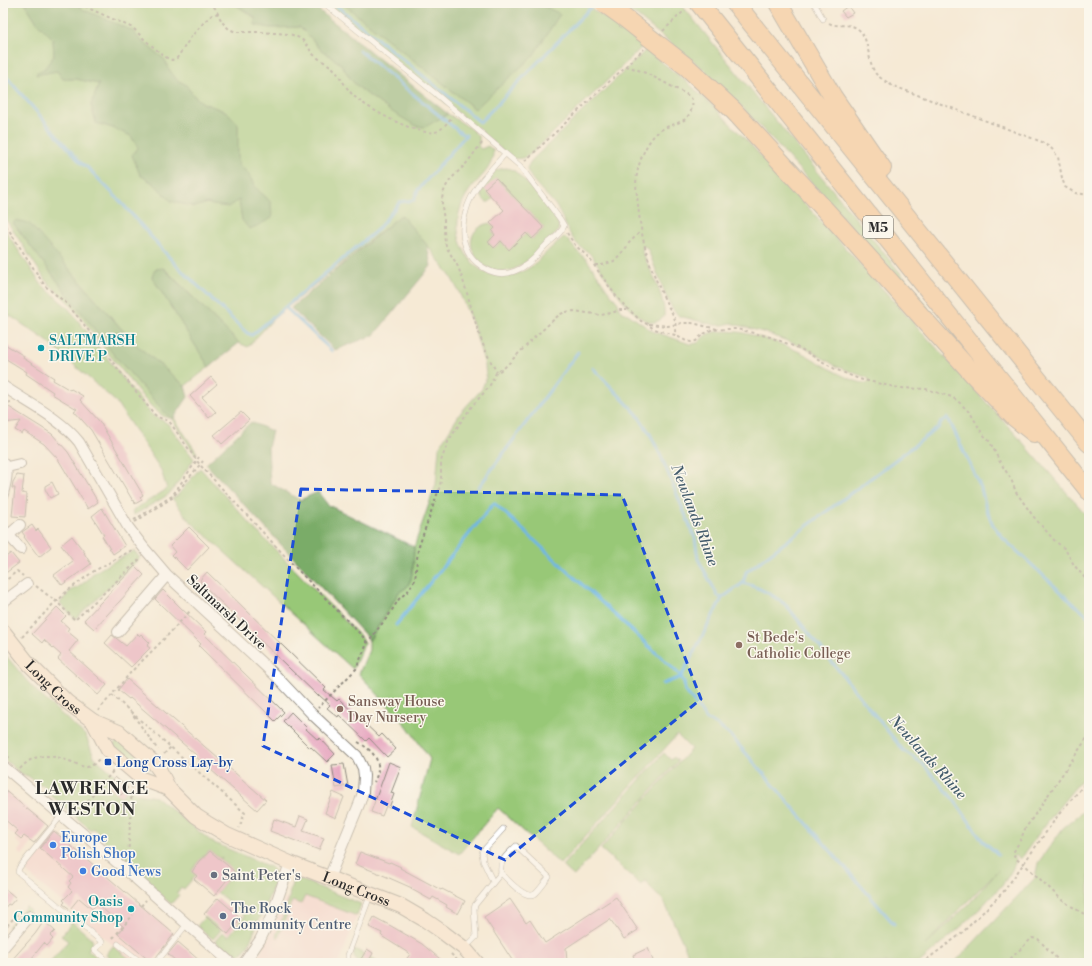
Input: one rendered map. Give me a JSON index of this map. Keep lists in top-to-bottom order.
{
  "streets": {
    "highway": ["M5"],
    "street": ["Saltmarsh Drive", "Long Cross"]
  },
  "crossings": [
    ["Saltmarsh Drive", "Long Cross"]
  ],
  "districts": ["LAWRENCE WESTON"],
  "water": ["Newlands Rhine"],
  "places": {
    "other": [
      "SALTMARSH DRIVE P",
      "St Bede's Catholic College",
      "Sansway House Day Nursery",
      "Europe Polish Shop",
      "Good News",
      "Saint Peter's",
      "Oasis Community Shop",
      "The Rock Community Centre"
    ],
    "transit": ["Long Cross Lay-by"]
  }
}
